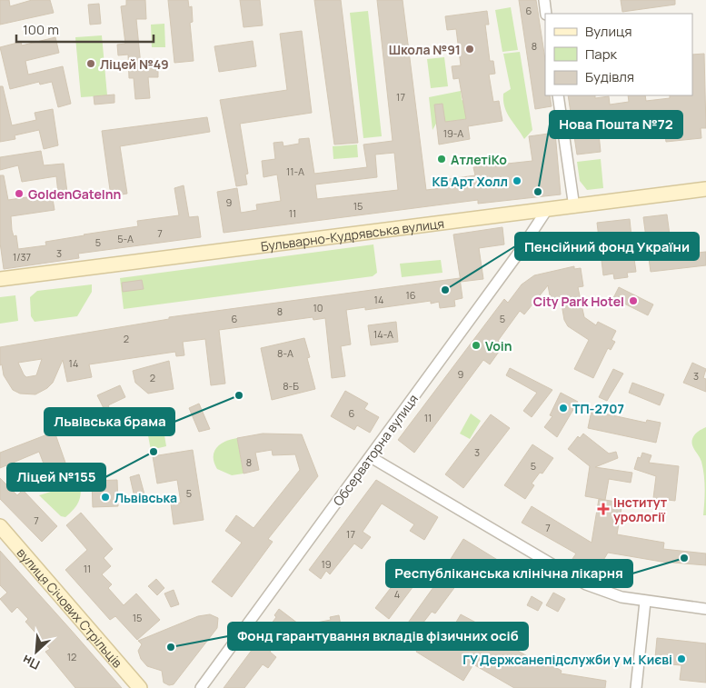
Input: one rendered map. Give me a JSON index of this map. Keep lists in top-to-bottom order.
{
  "streets": {
    "main road": ["Бульварно-Кудрявська вулиця", "вулиця Січових Стрільців"],
    "street": ["Обсерваторна вулиця"]
  },
  "crossings": [
    ["Бульварно-Кудрявська вулиця", "Обсерваторна вулиця"]
  ],
  "places": {
    "other": [
      "Школа №91",
      "Ліцей №49",
      "АтлетіКо",
      "КБ Арт Холл",
      "Нова Пошта №72",
      "GoldenGateInn",
      "Пенсійний фонд України",
      "City Park Hotel",
      "Voin",
      "Львівська брама",
      "ТП-2707",
      "Ліцей №155",
      "Львівська",
      "Республіканська клінічна лікарня",
      "Фонд гарантування вкладів фізичних осіб",
      "ГУ Держсанепідслужби у м. Києві"
    ],
    "health": ["Інститут урології"]
  },
  "house_numbers": [
    "6",
    "8",
    "17",
    "19-А",
    "11-А",
    "9",
    "15",
    "11",
    "7",
    "5-А",
    "5",
    "3",
    "1/37",
    "16",
    "14",
    "10",
    "8",
    "6",
    "5",
    "14-А",
    "2",
    "8-А",
    "14",
    "9",
    "3",
    "2",
    "8-Б",
    "6",
    "11",
    "3",
    "8",
    "5",
    "5",
    "7",
    "7",
    "17",
    "19",
    "11",
    "4",
    "15",
    "12"
  ],
  "legend": ["Вулиця", "Парк", "Будівля"],
  "scale_bar": "100 m",
  "north": "bottom left"
}
